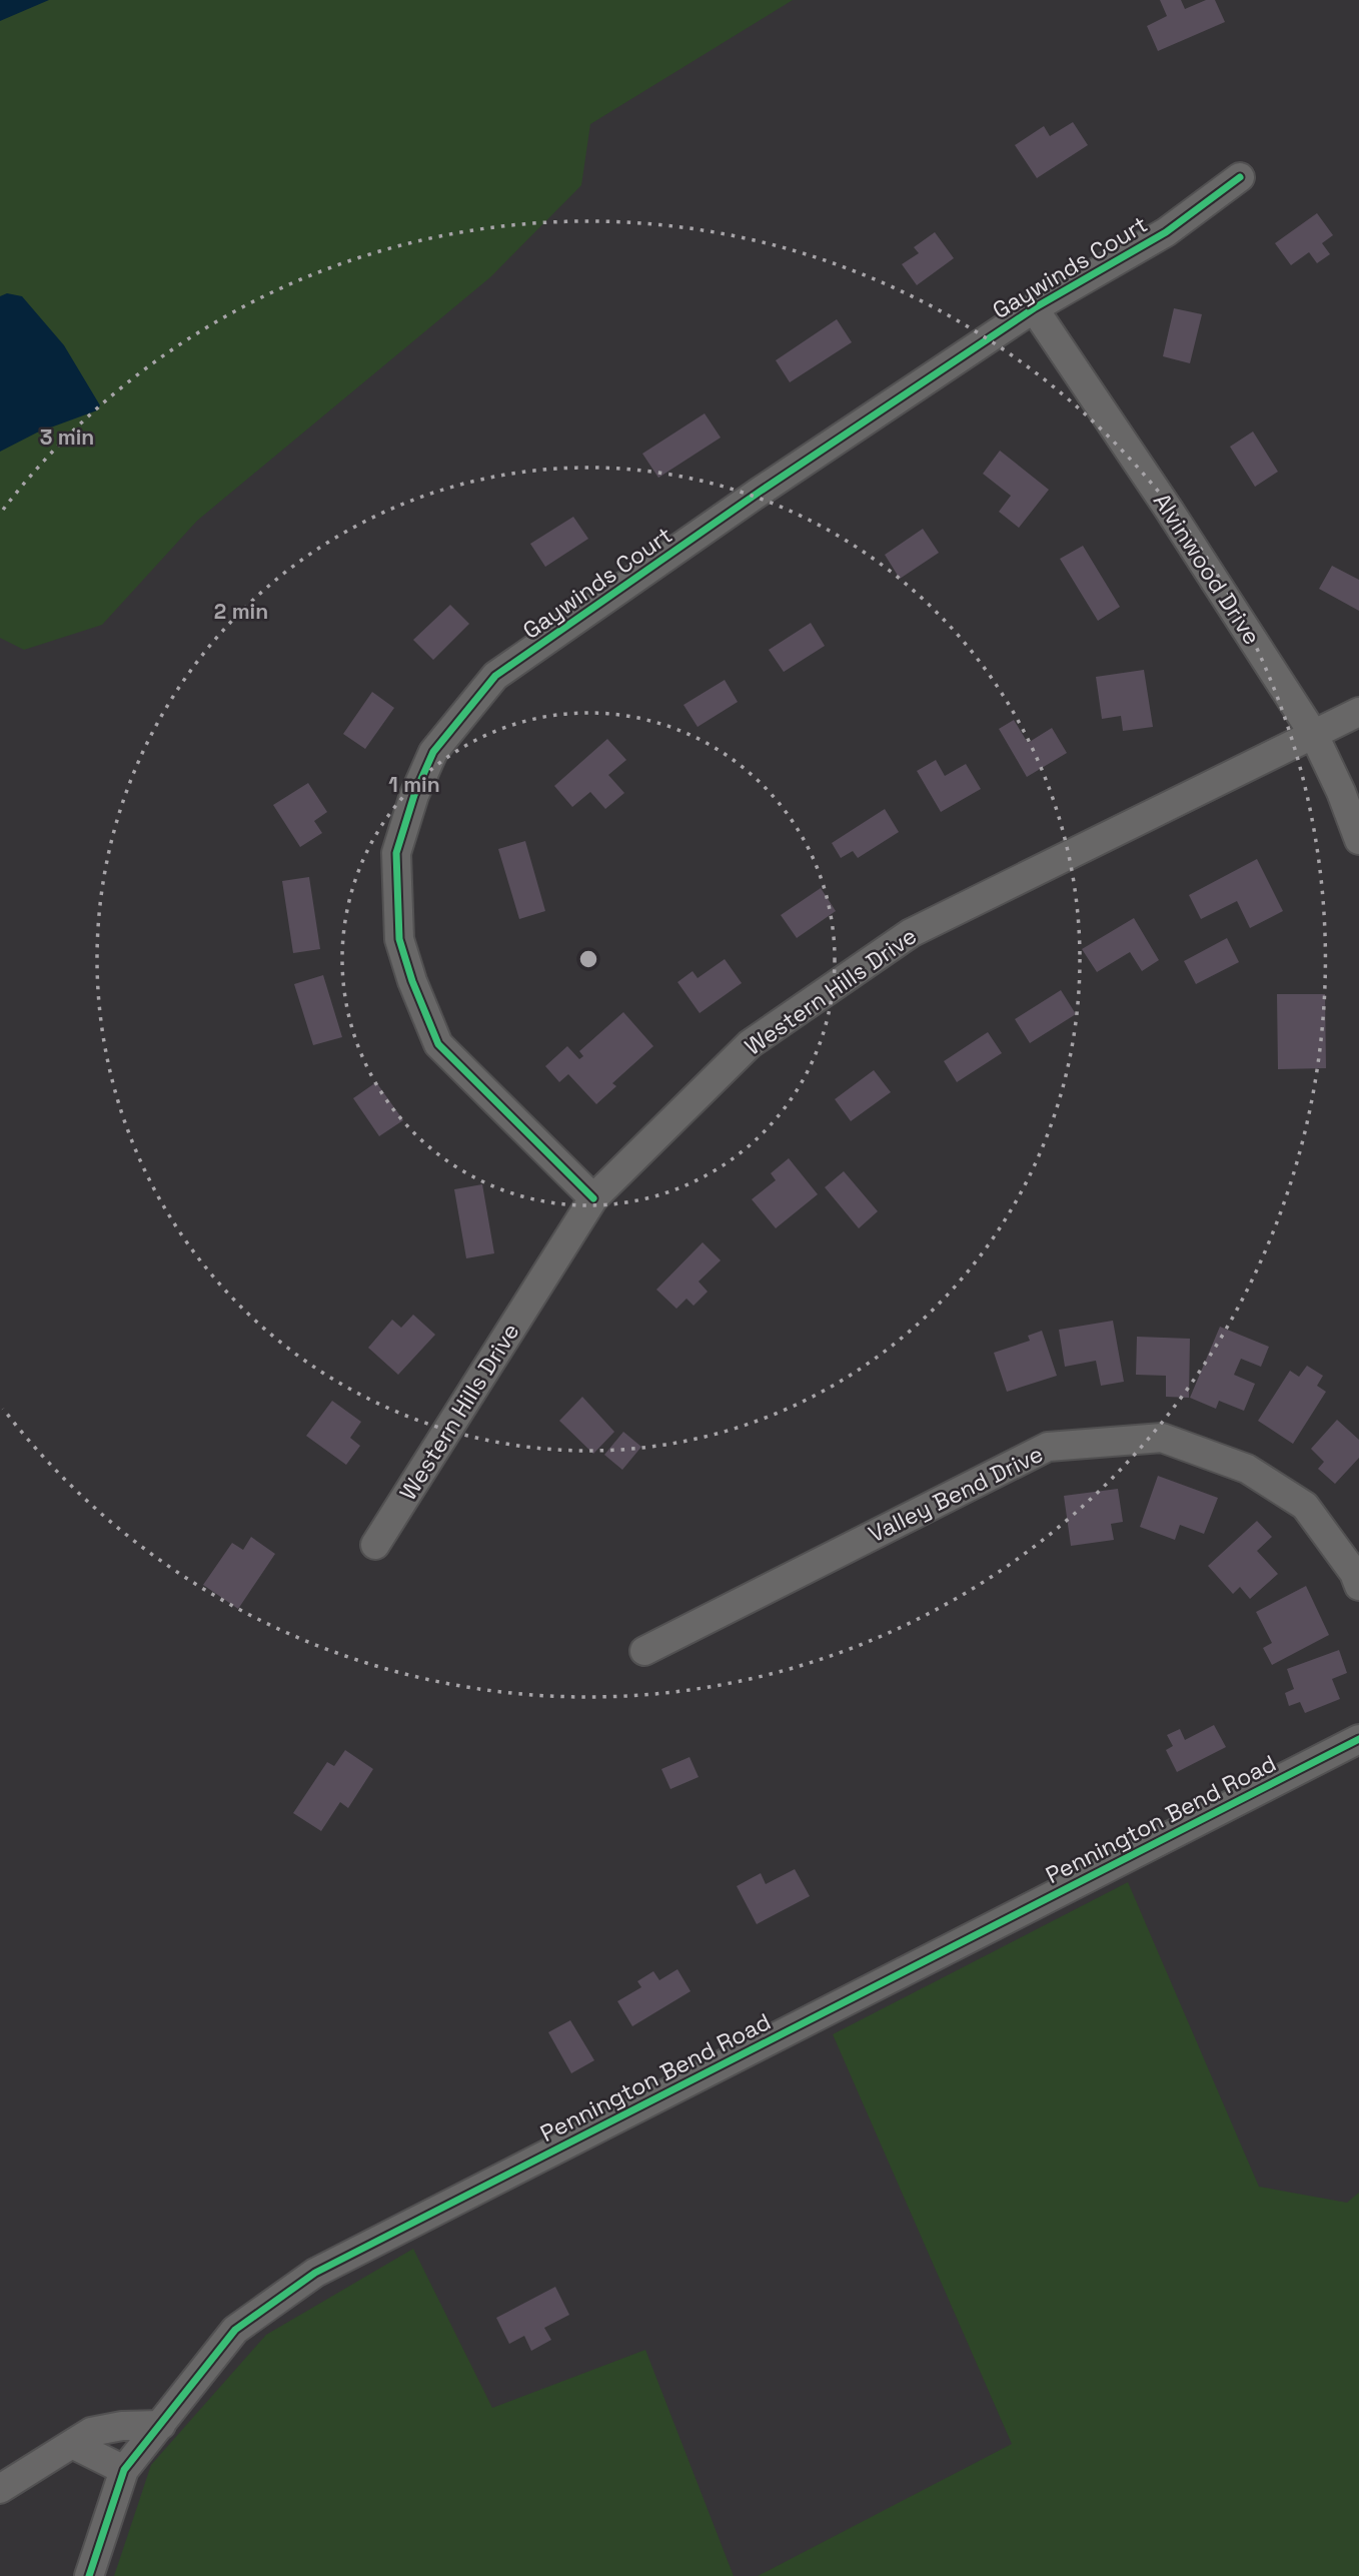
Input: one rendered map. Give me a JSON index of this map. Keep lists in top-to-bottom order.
{
  "streets": {
    "street": [
      "Gaywinds Court",
      "Alvinwood Drive",
      "Western Hills Drive",
      "Valley Bend Drive",
      "Pennington Bend Road"
    ]
  },
  "crossings": [
    ["Gaywinds Court", "Alvinwood Drive"],
    ["Gaywinds Court", "Western Hills Drive"],
    ["Alvinwood Drive", "Western Hills Drive"]
  ],
  "rings": ["3 min", "2 min", "1 min"]
}
